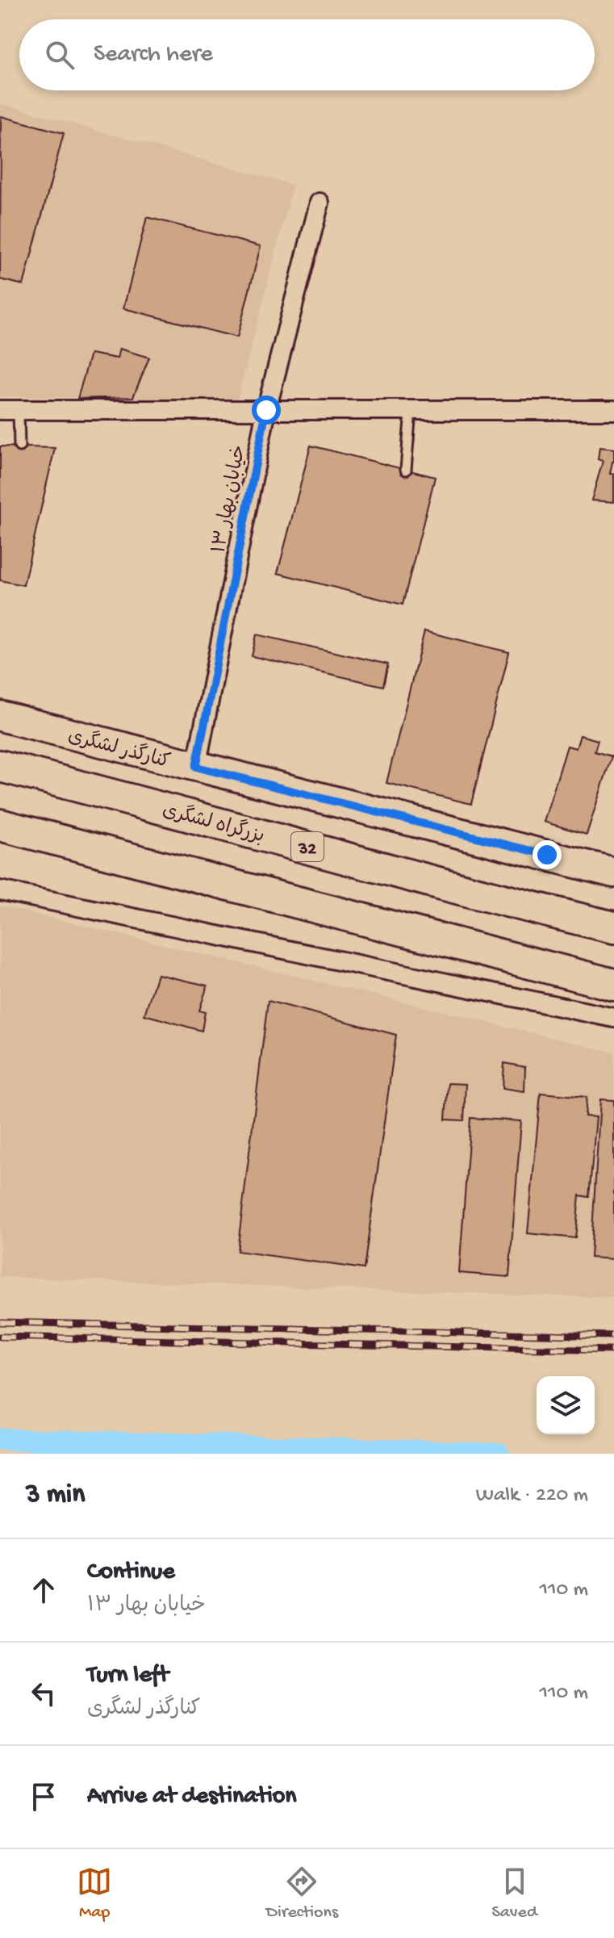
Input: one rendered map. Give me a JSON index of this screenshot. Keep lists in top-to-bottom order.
{
  "streets": {
    "highway": ["بزرگراه لشگری", "32"],
    "main road": ["کنارگذر لشگری"],
    "street": ["خیابان بهار ۱۳"]
  },
  "crossings": [
    ["خیابان بهار ۱۳", "کنارگذر لشگری"]
  ],
  "page": {
    "search": "Search here",
    "heading": ["3 min", "Walk · 220 m"],
    "list": [
      ["Continue", "خیابان بهار ۱۳", "110 m"],
      ["Turn left", "کنارگذر لشگری", "110 m"],
      "Arrive at destination"
    ],
    "nav": ["Map", "Directions", "Saved"]
  }
}
